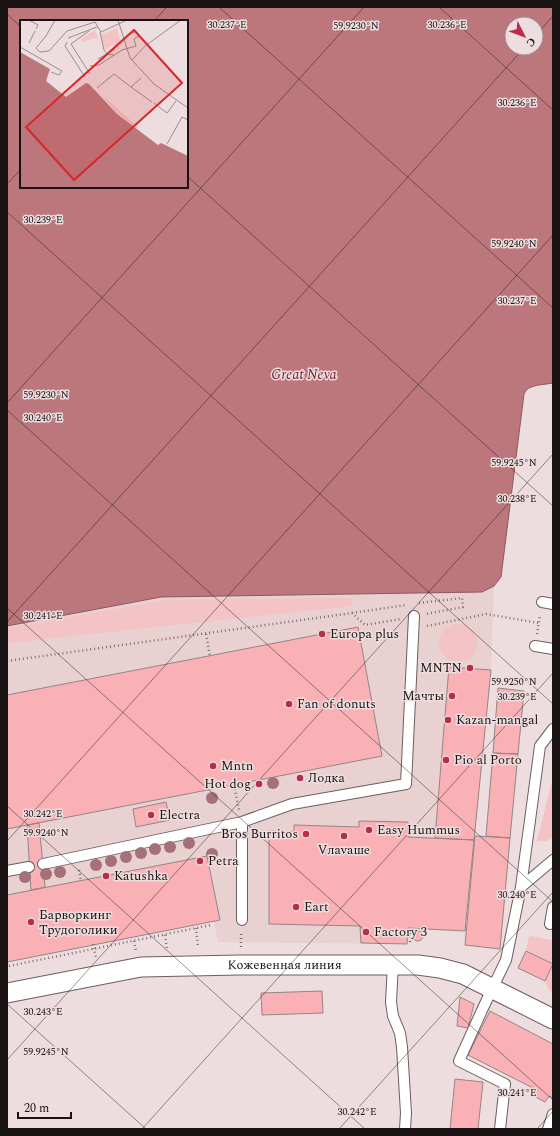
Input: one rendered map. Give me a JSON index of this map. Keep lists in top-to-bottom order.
{
  "streets": {
    "street": ["Кожевенная линия"]
  },
  "water": ["Great Neva"],
  "places": [
    "Europa plus",
    "MNTN",
    "Мачты",
    "Fan of donuts",
    "Kazan-mangal",
    "Pio al Porto",
    "Mntn",
    "Лодка",
    "Hot dog",
    "Electra",
    "Easy Hummus",
    "Bros Burritos",
    "Vлаvаше",
    "Petra",
    "Katushka",
    "Eart",
    "Барворкинг Трудоголики",
    "Factory 3"
  ],
  "scale_bar": "20 m",
  "north": "bottom right",
  "coordinates": [
    "30.237°E",
    "30.236°E",
    "59.9230°N",
    "30.239°E",
    "59.9240°N",
    "30.240°E",
    "59.9245°N",
    "30.238°E",
    "30.241°E",
    "59.9250°N",
    "30.242°E",
    "30.243°E"
  ]
}
